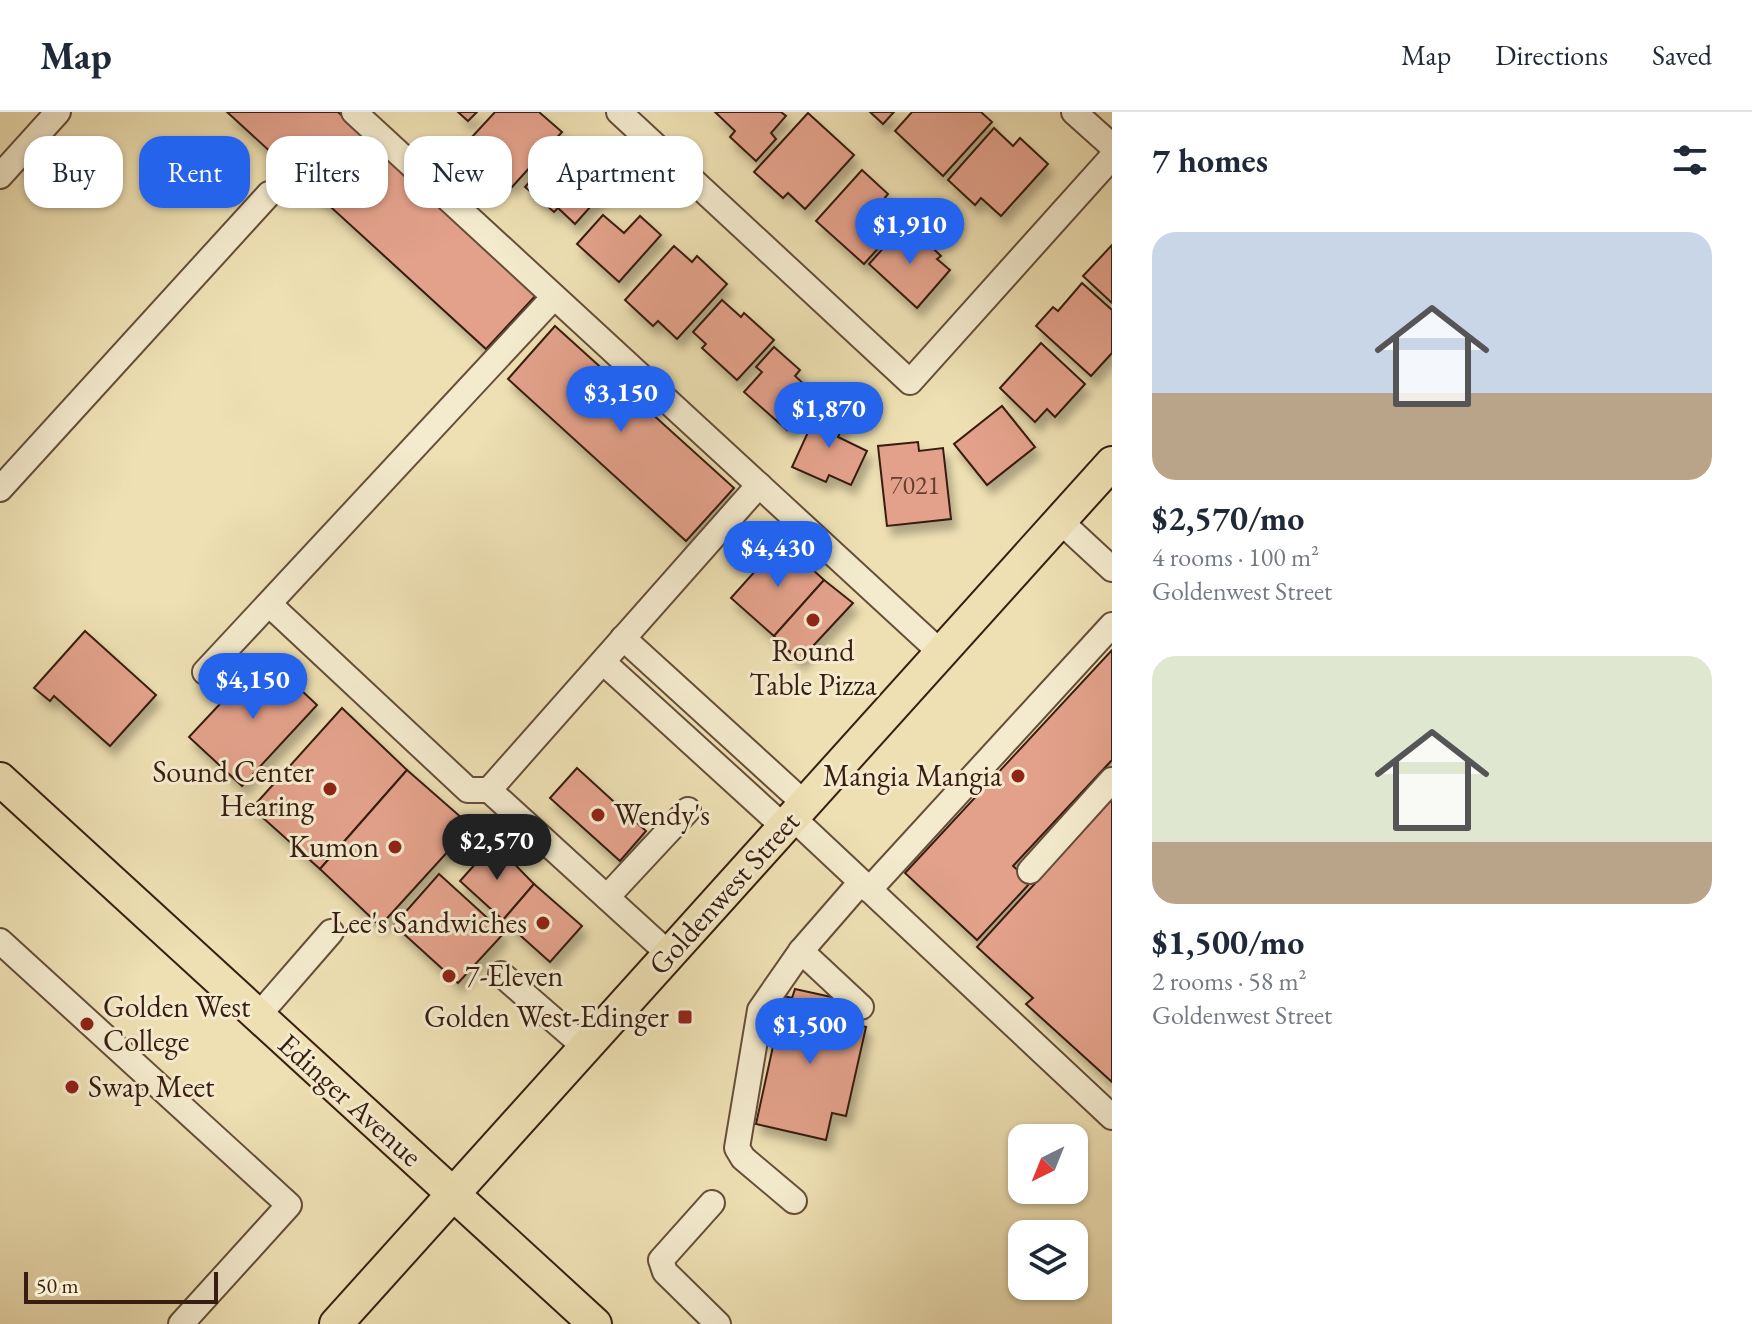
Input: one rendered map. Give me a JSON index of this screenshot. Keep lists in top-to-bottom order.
{
  "streets": {
    "main road": ["Goldenwest Street", "Edinger Avenue"]
  },
  "crossings": [
    ["Goldenwest Street", "Edinger Avenue"]
  ],
  "places": {
    "other": [
      "Round Table Pizza",
      "Mangia Mangia",
      "Sound Center Hearing",
      "Wendy's",
      "Kumon",
      "Lee's Sandwiches",
      "7-Eleven",
      "Golden West College",
      "Swap Meet"
    ],
    "transit": ["Golden West-Edinger"]
  },
  "house_numbers": ["7021"],
  "scale_bar": "50 m",
  "north": "bottom left",
  "page": {
    "header": "Map",
    "nav": ["Map", "Directions", "Saved"],
    "heading": "7 homes",
    "chip": [
      "Buy",
      "Rent",
      "Filters",
      "New",
      "Apartment"
    ],
    "price": [
      "$1,910",
      "$3,150",
      "$1,870",
      "$4,430",
      "$4,150",
      "$2,570",
      "$1,500"
    ],
    "list": [
      {
        "name": "$2,570/mo",
        "note": "4 rooms · 100 m² · Goldenwest Street"
      },
      {
        "name": "$1,500/mo",
        "note": "2 rooms · 58 m² · Goldenwest Street"
      }
    ],
    "scale": "50 m"
  }
}
